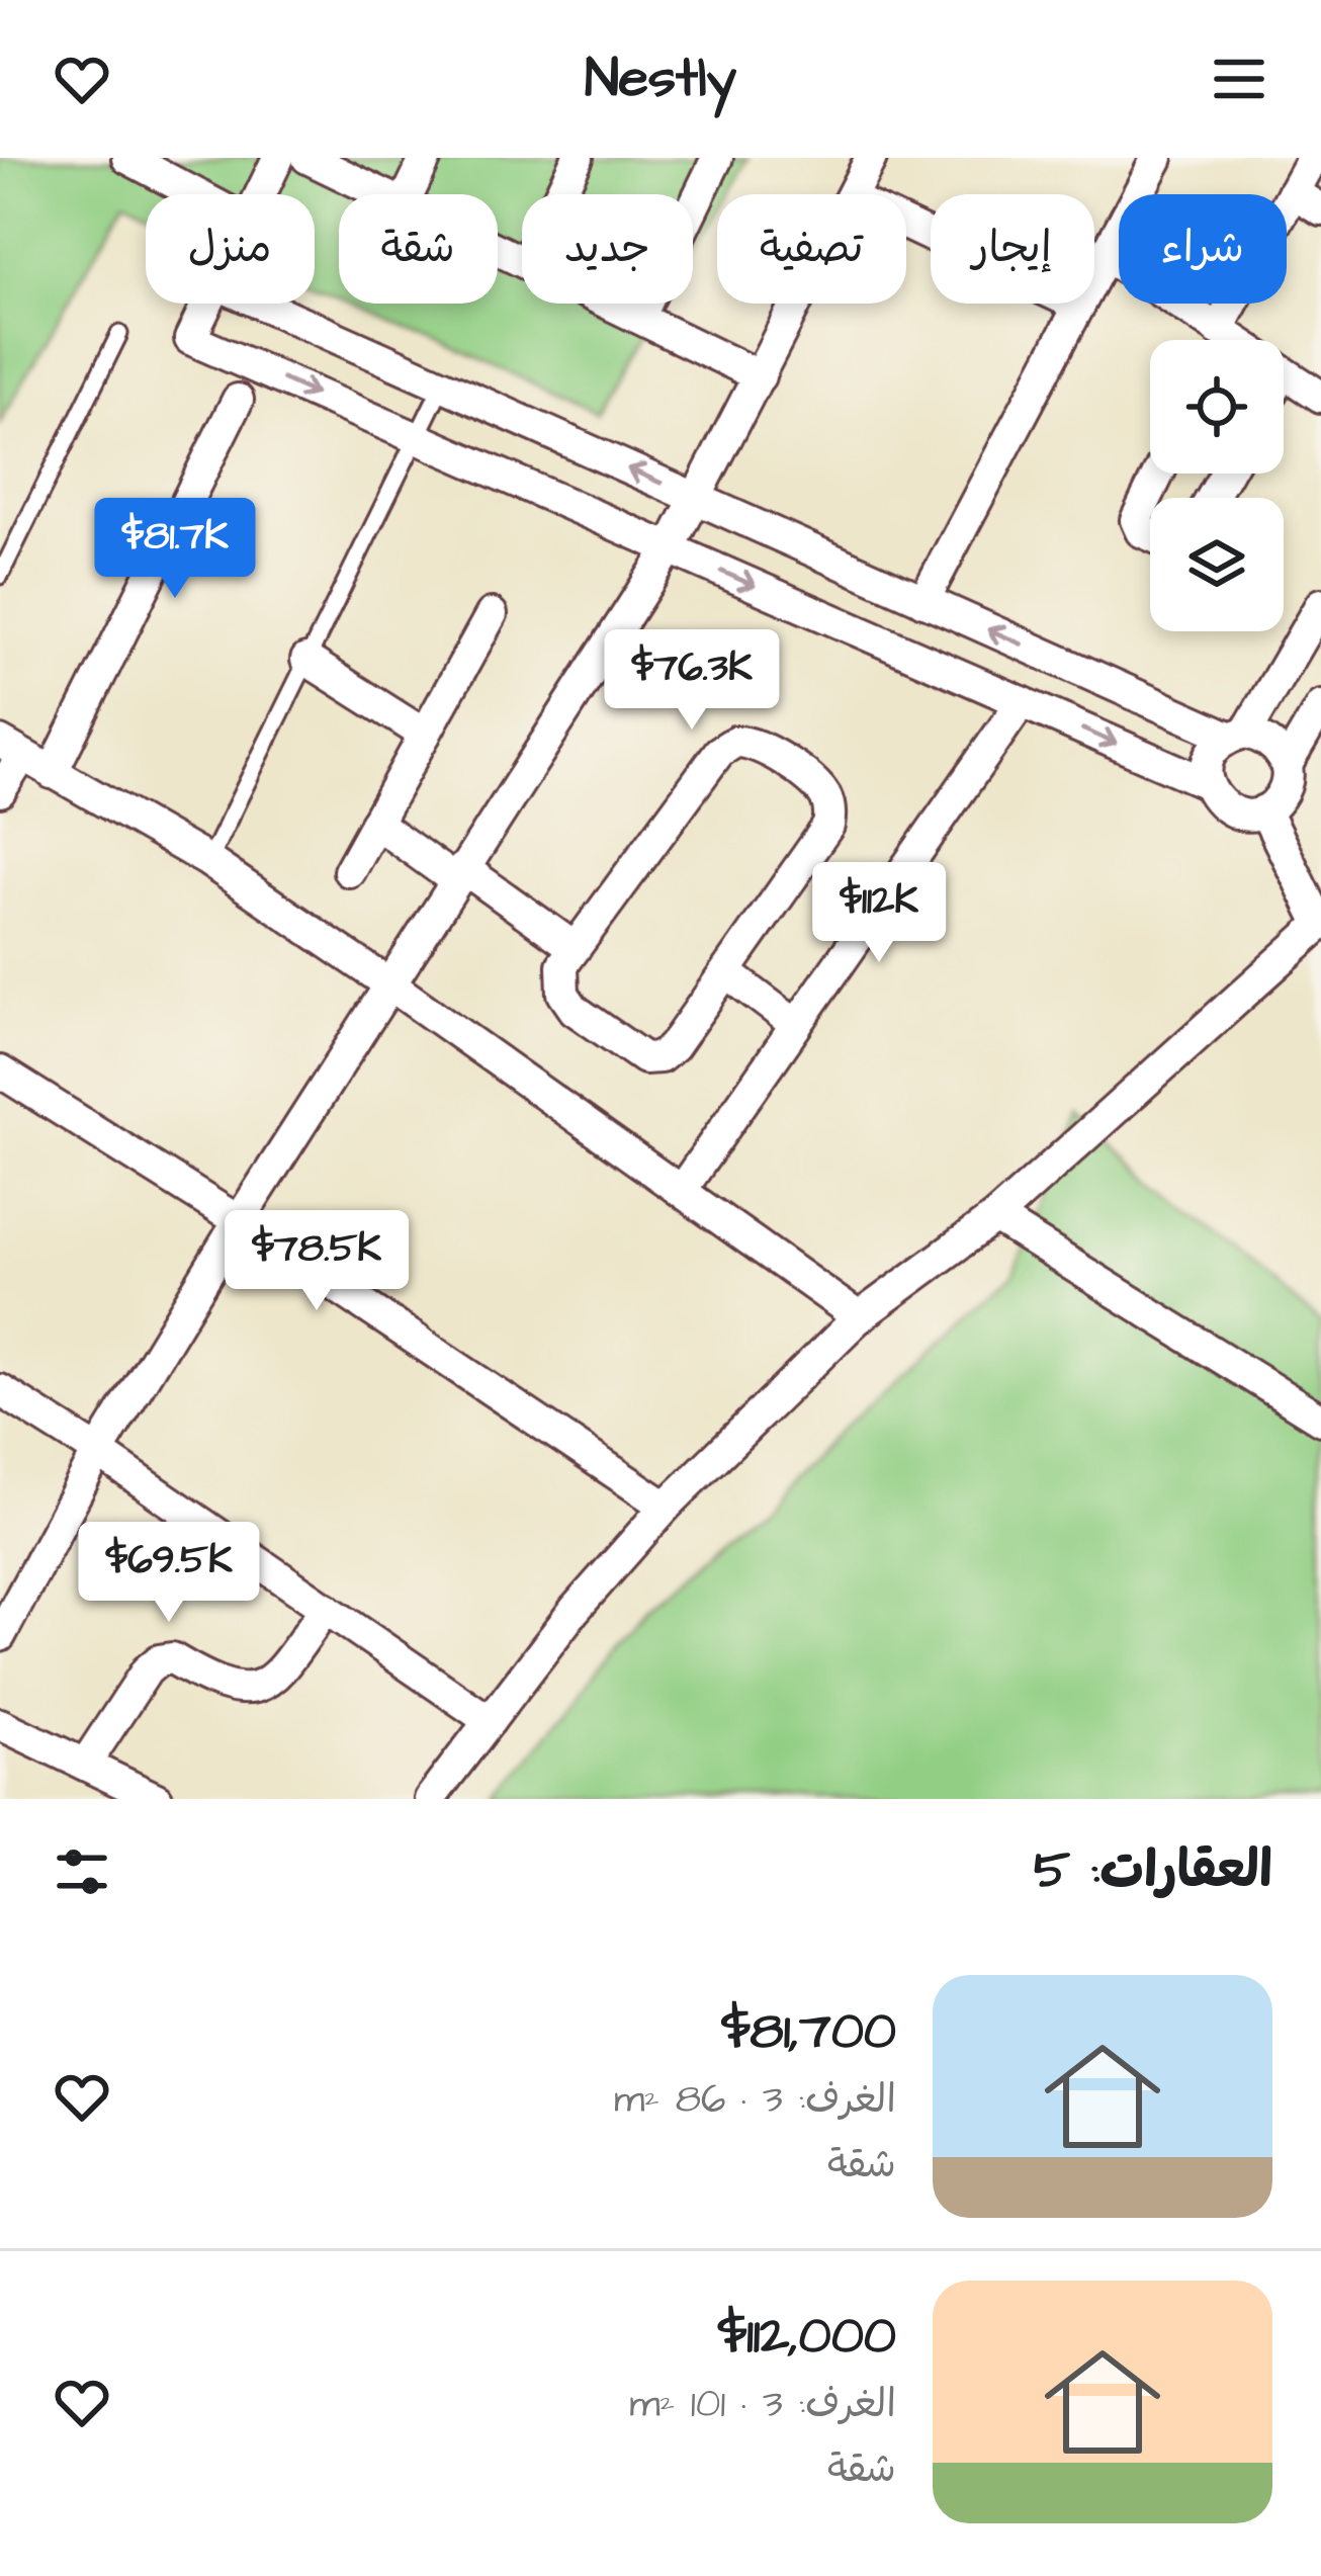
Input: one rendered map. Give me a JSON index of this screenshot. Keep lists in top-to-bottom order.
{
  "page": {
    "header": "Nestly",
    "chip": [
      "شراء",
      "إيجار",
      "تصفية",
      "جديد",
      "شقة",
      "منزل"
    ],
    "price": [
      "$81.7K",
      "$76.3K",
      "$112K",
      "$78.5K",
      "$69.5K"
    ],
    "heading": "العقارات: 5",
    "list": [
      {
        "name": "$81,700",
        "note": "الغرف: 3 · 86 m² · شقة"
      },
      {
        "name": "$112,000",
        "note": "الغرف: 3 · 101 m² · شقة"
      }
    ]
  }
}
